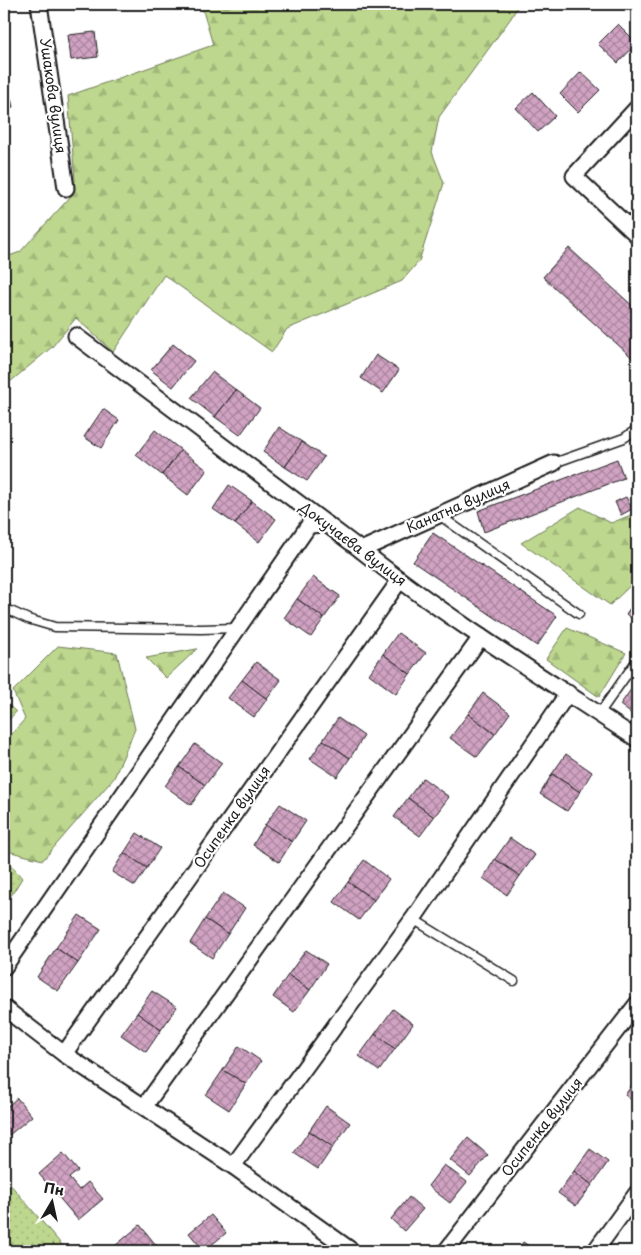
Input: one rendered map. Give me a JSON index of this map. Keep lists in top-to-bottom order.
{
  "streets": {
    "street": [
      "Ушакова вулиця",
      "Канатна вулиця",
      "Докучаєва вулиця",
      "Осипенка вулиця"
    ]
  },
  "crossings": [
    ["Канатна вулиця", "Докучаєва вулиця"],
    ["Докучаєва вулиця", "Осипенка вулиця"]
  ],
  "north": "top"
}
